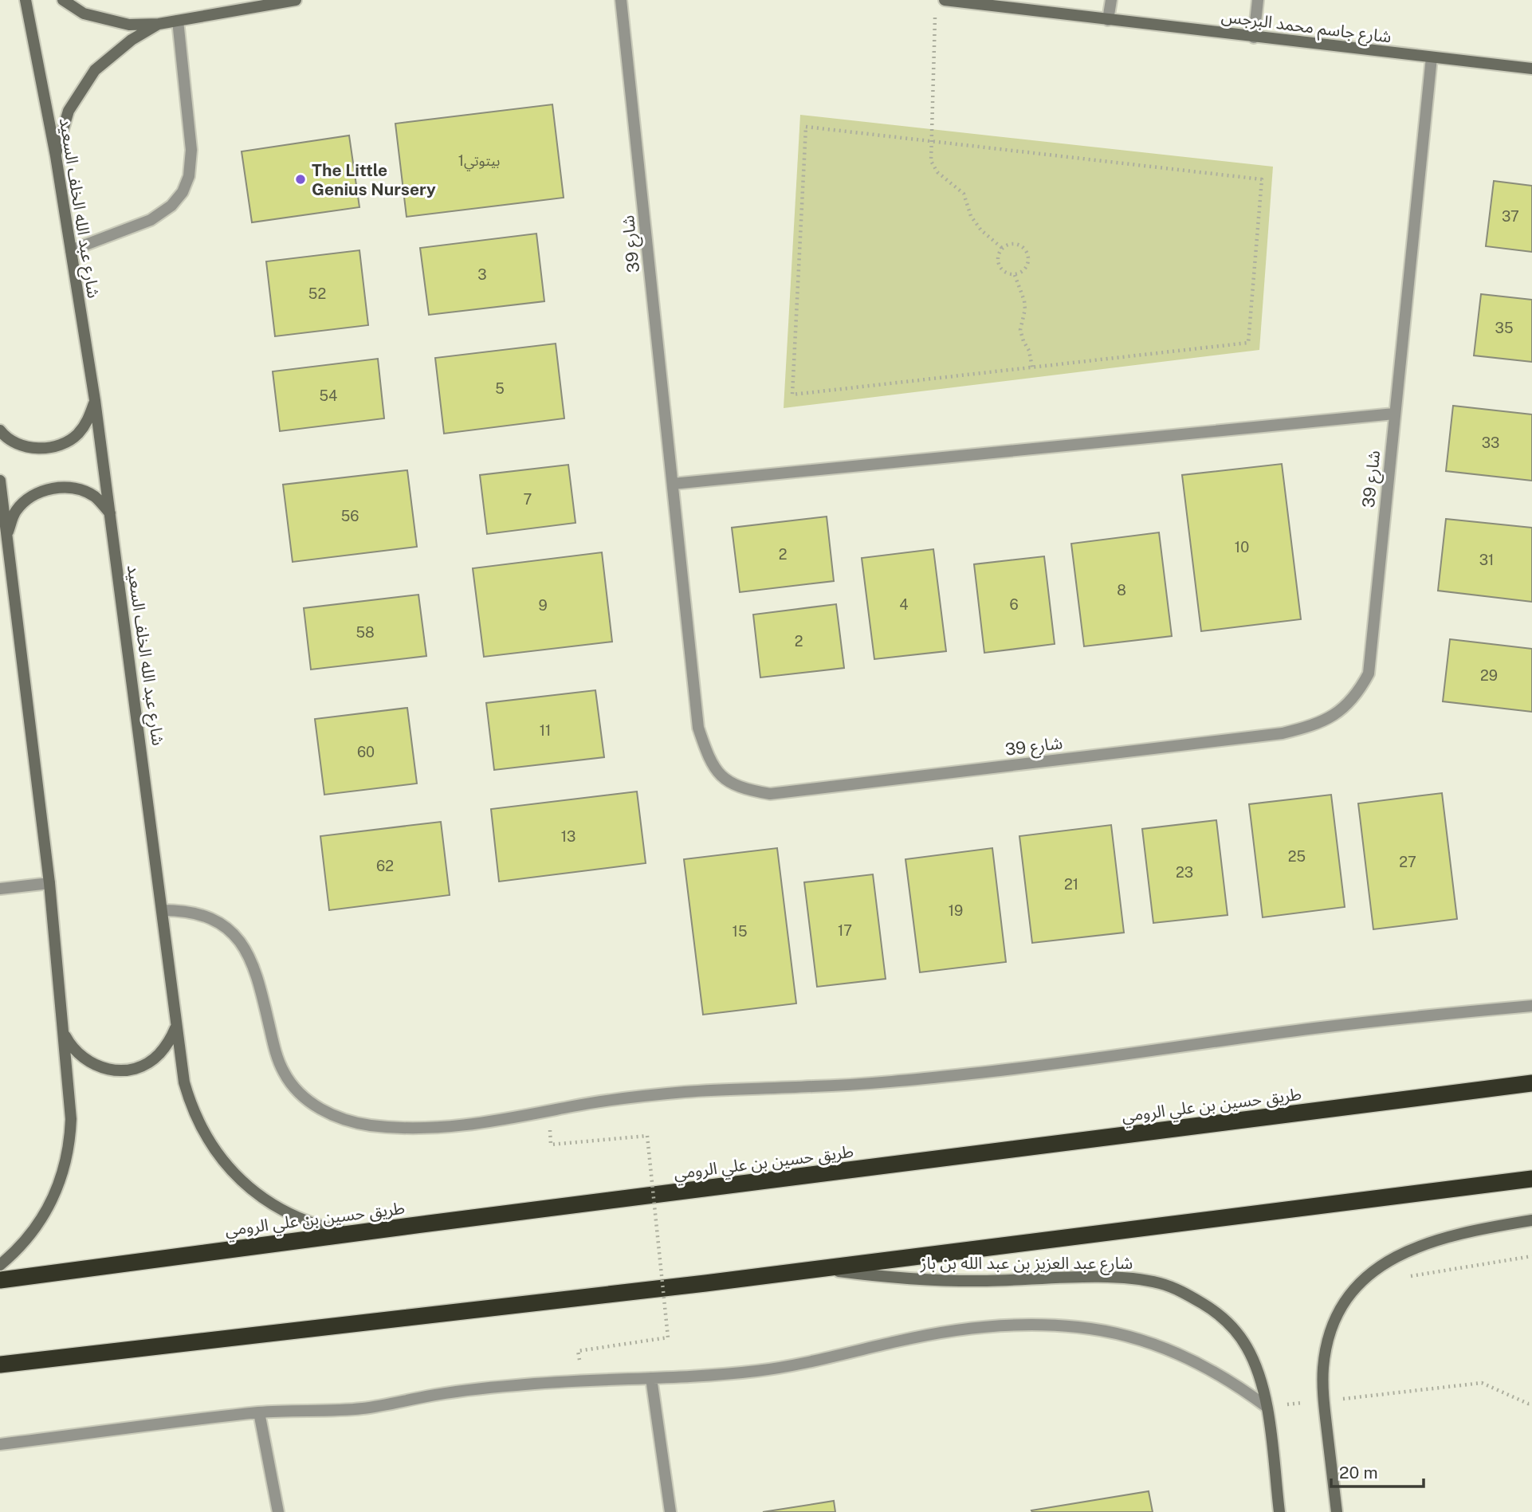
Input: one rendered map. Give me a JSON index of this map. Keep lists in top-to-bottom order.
{
  "streets": {
    "highway": ["طريق حسين بن علي الرومي"],
    "main road": ["شارع جاسم محمد البرجس", "شارع عبد الله الخلف السعيد", "شارع عبد العزيز بن عبد الله بن باز"],
    "street": ["شارع 39"]
  },
  "crossings": [
    ["شارع جاسم محمد البرجس", "شارع 39"],
    ["شارع عبد الله الخلف السعيد", "طريق حسين بن علي الرومي"]
  ],
  "places": ["The Little Genius Nursery"],
  "house_numbers": [
    "1بيتوتي",
    "37",
    "3",
    "52",
    "35",
    "5",
    "54",
    "33",
    "7",
    "56",
    "10",
    "2",
    "31",
    "8",
    "4",
    "6",
    "9",
    "58",
    "2",
    "29",
    "11",
    "60",
    "13",
    "25",
    "27",
    "62",
    "23",
    "21",
    "19",
    "17",
    "15"
  ],
  "scale_bar": "20 m"
}
